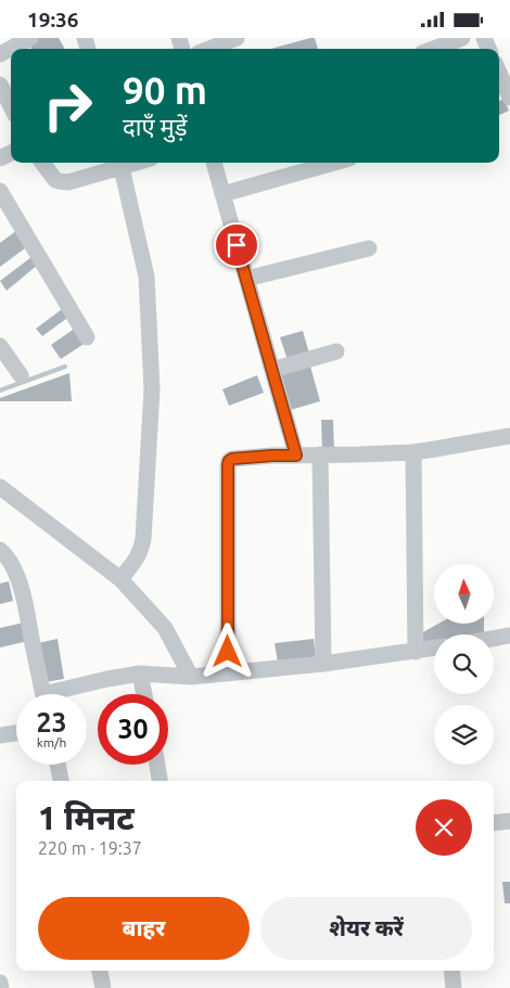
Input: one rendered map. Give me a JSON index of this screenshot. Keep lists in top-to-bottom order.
{
  "north": "top",
  "page": {
    "status": "19:36",
    "turn": ["90 m", "दाएँ मुड़ें"],
    "speed": "23 km/h",
    "limit": "30",
    "heading": ["1 मिनट", "220 m · 19:37"],
    "buttons": ["बाहर", "शेयर करें"]
  }
}
